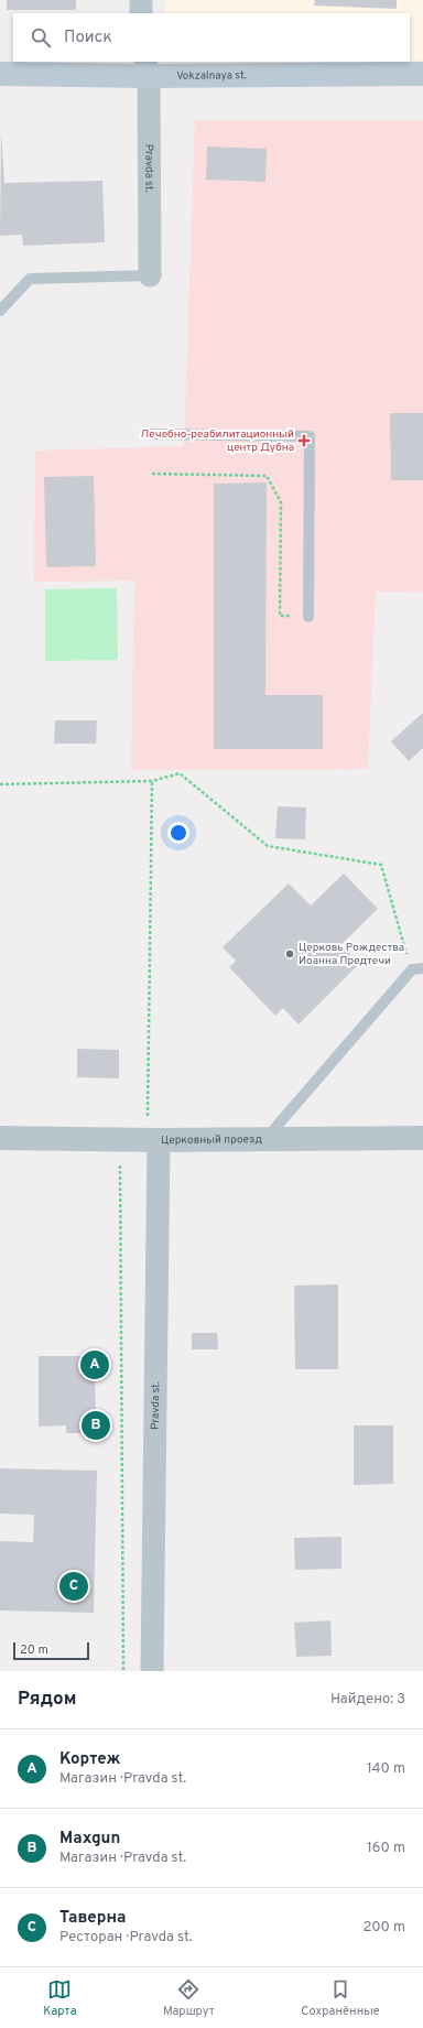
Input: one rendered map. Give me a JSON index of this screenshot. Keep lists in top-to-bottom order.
{
  "streets": {
    "main road": ["Vokzalnaya st."],
    "street": ["Pravda st.", "Церковный проезд"]
  },
  "crossings": [
    ["Vokzalnaya st.", "Pravda st."],
    ["Pravda st.", "Церковный проезд"]
  ],
  "places": {
    "health": ["Лечебно-реабилитационный центр Дубна"],
    "other": ["Церковь Рождества Иоанна Предтечи"]
  },
  "scale_bar": "20 m",
  "page": {
    "search": "Поиск",
    "pins": ["A", "B", "C"],
    "scale": "20 m",
    "heading": ["Рядом", "Найдено: 3"],
    "list": [
      {
        "mark": "A",
        "name": "Кортеж",
        "note": "Магазин · Pravda st.",
        "value": "140 m"
      },
      {
        "mark": "B",
        "name": "Maxgun",
        "note": "Магазин · Pravda st.",
        "value": "160 m"
      },
      {
        "mark": "C",
        "name": "Таверна",
        "note": "Ресторан · Pravda st.",
        "value": "200 m"
      }
    ],
    "nav": ["Карта", "Маршрут", "Сохранённые"]
  }
}
